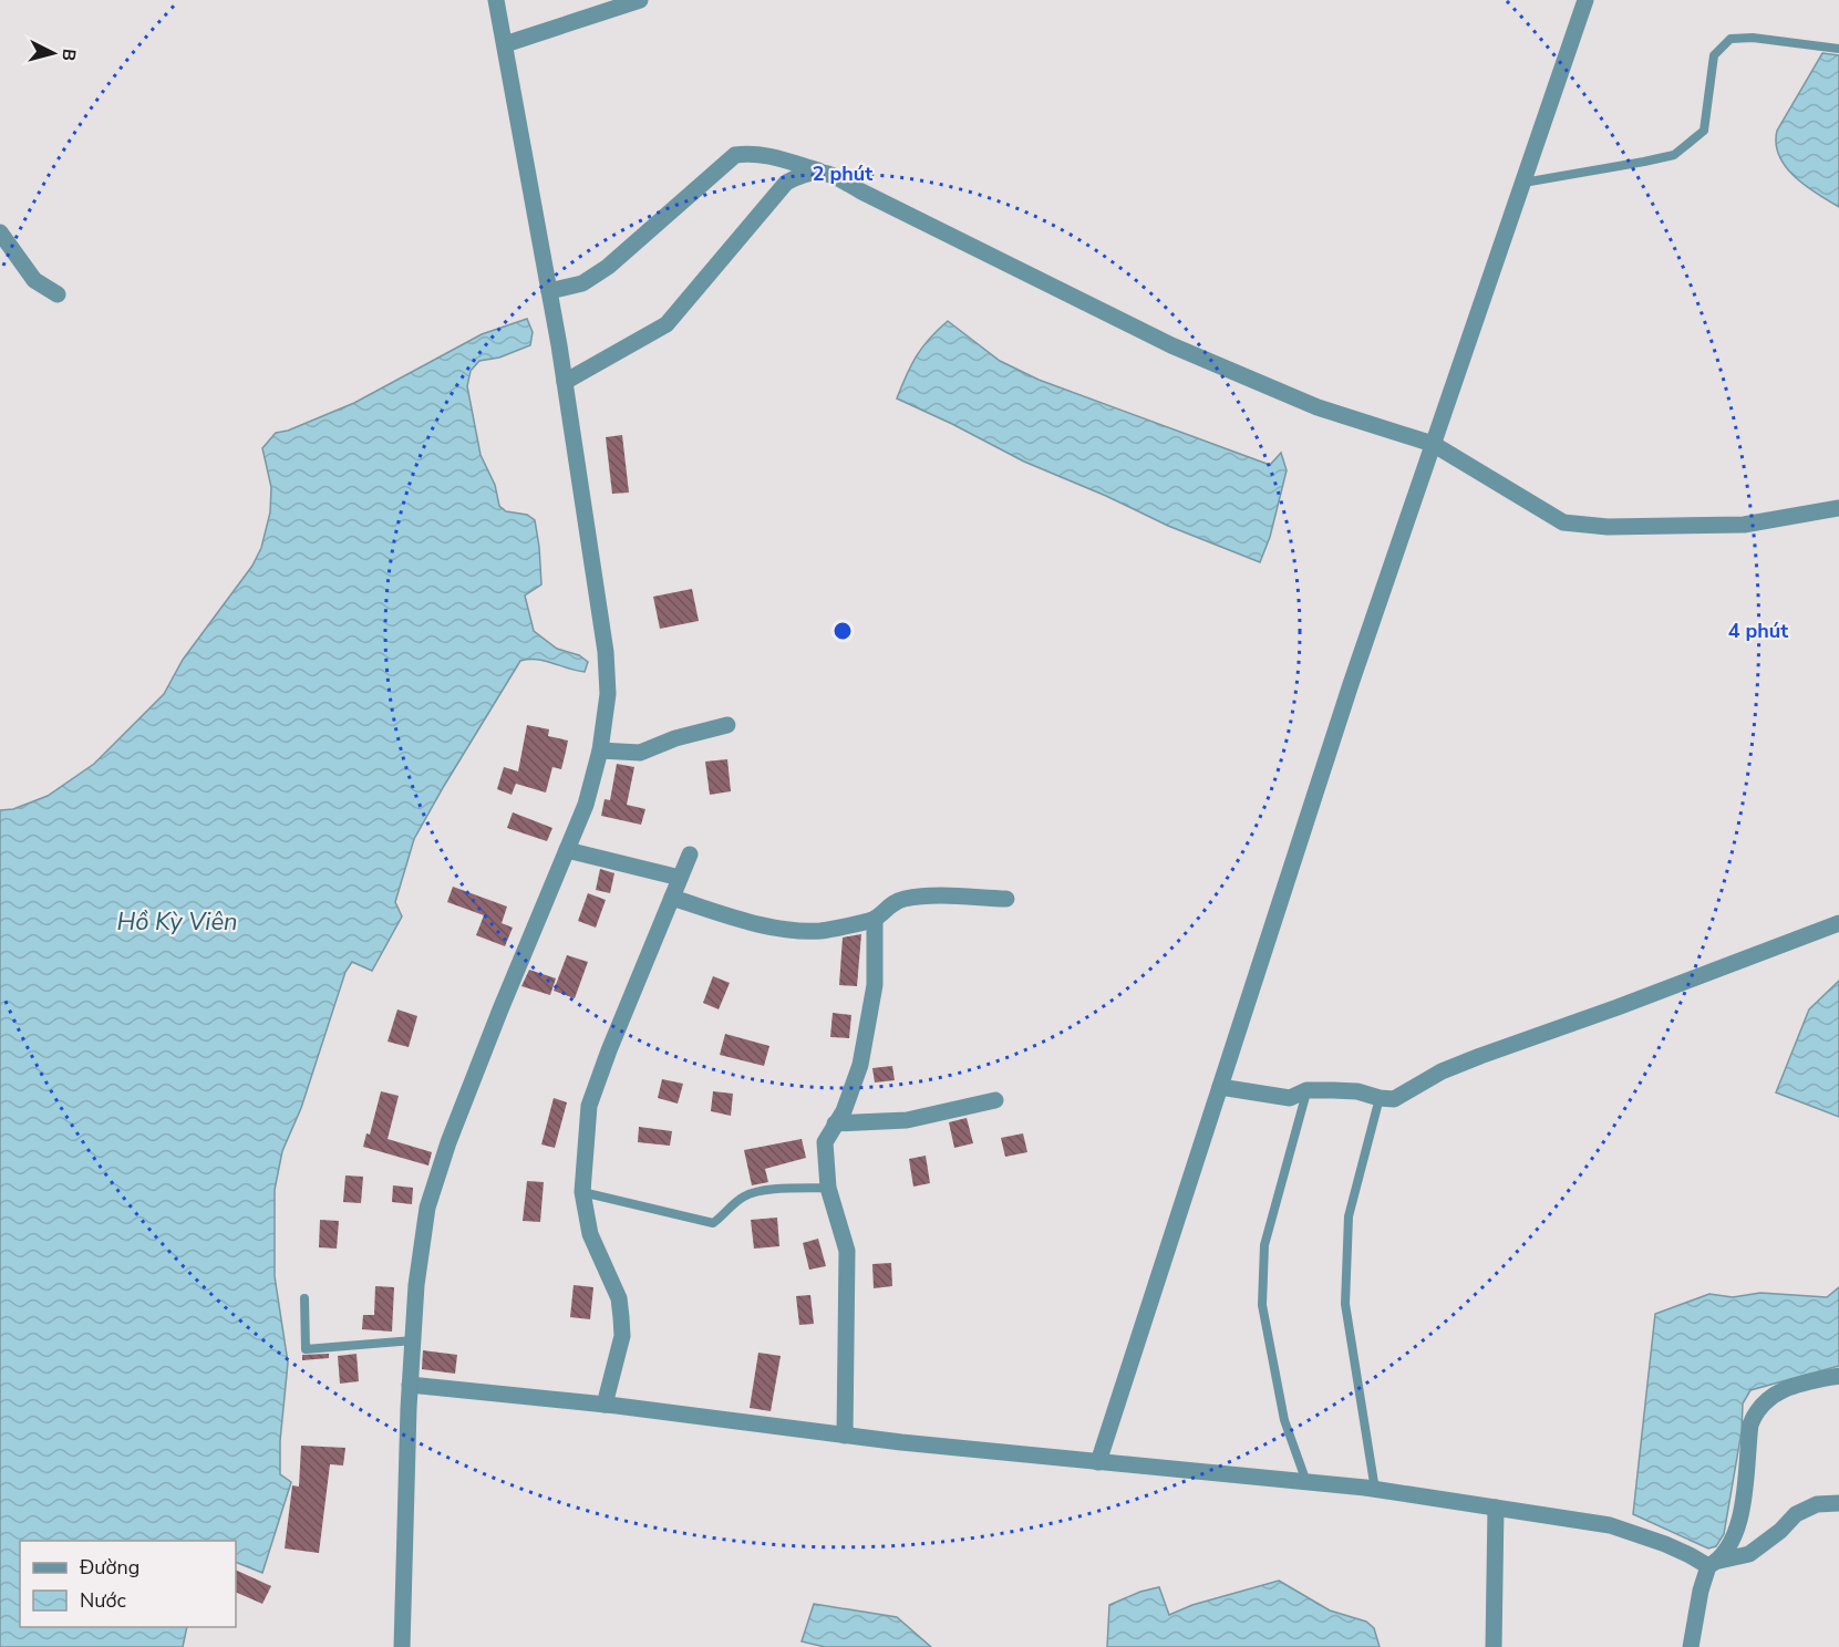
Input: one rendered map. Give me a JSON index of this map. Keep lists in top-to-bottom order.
{
  "water": ["Hồ Kỳ Viên"],
  "legend": ["Đường", "Nước"],
  "north": "right",
  "rings": ["2 phút", "4 phút"]
}
